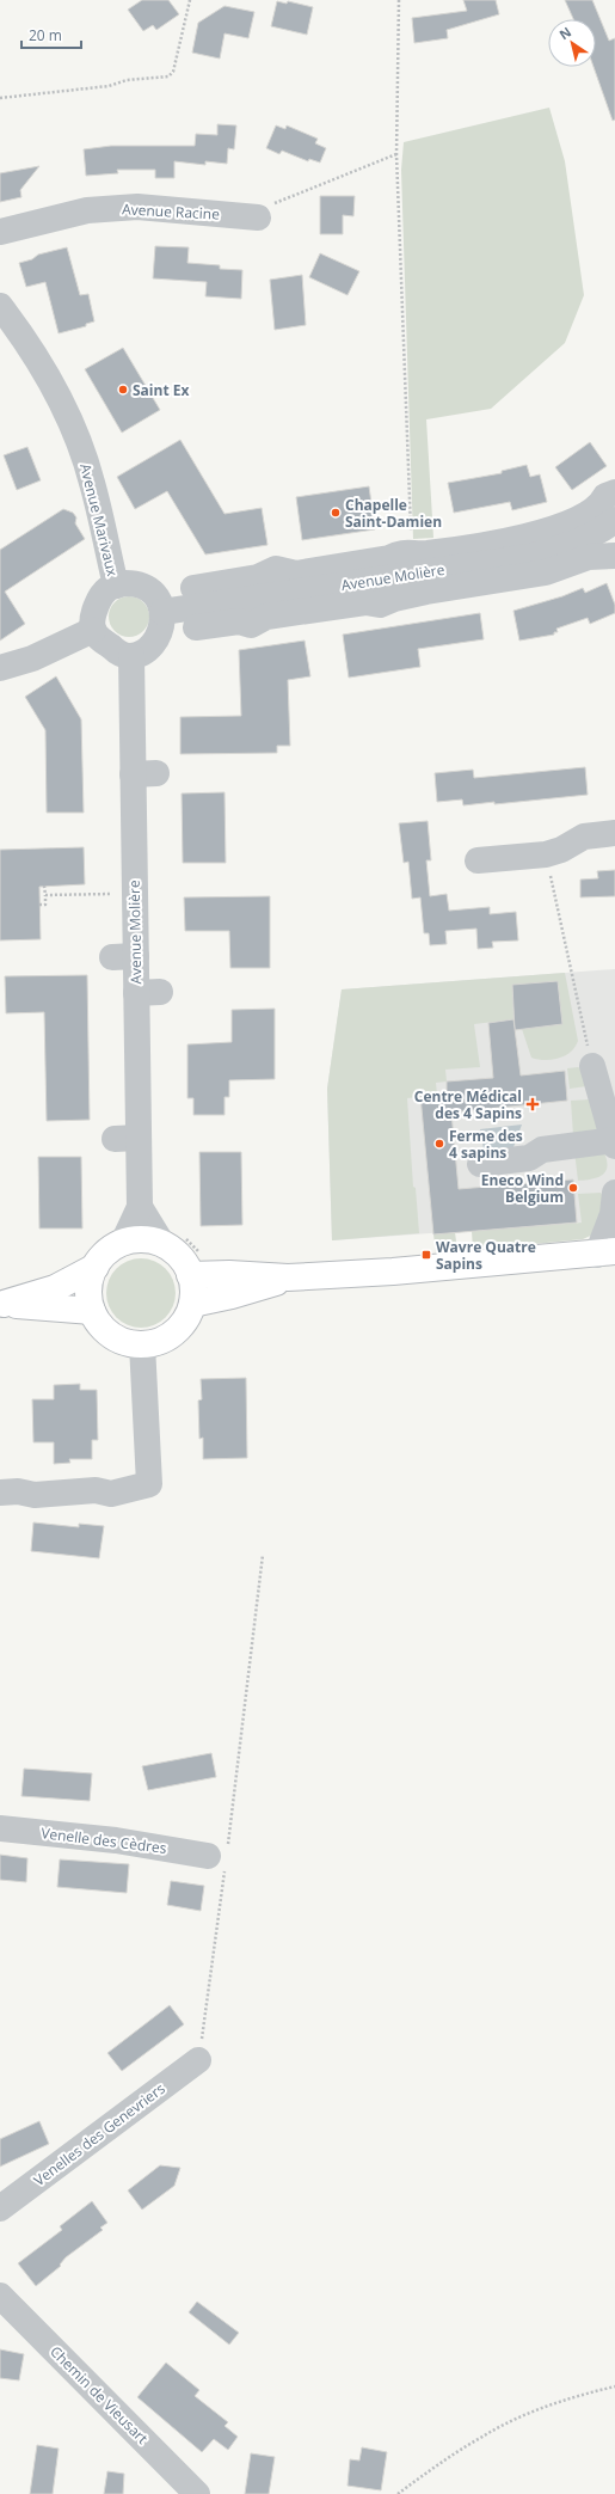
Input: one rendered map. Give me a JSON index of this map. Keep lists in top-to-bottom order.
{
  "streets": {
    "street": [
      "Avenue Racine",
      "Avenue Marivaux",
      "Avenue Molière",
      "Venelle des Cèdres",
      "Venelles des Genevriers",
      "Chemin de Vieusart"
    ]
  },
  "crossings": [
    ["Avenue Marivaux", "Avenue Molière"]
  ],
  "places": {
    "other": [
      "Saint Ex",
      "Chapelle Saint-Damien",
      "Ferme des 4 sapins",
      "Eneco Wind Belgium"
    ],
    "health": ["Centre Médical des 4 Sapins"],
    "transit": ["Wavre Quatre Sapins"]
  },
  "scale_bar": "20 m",
  "north": "top left"
}
